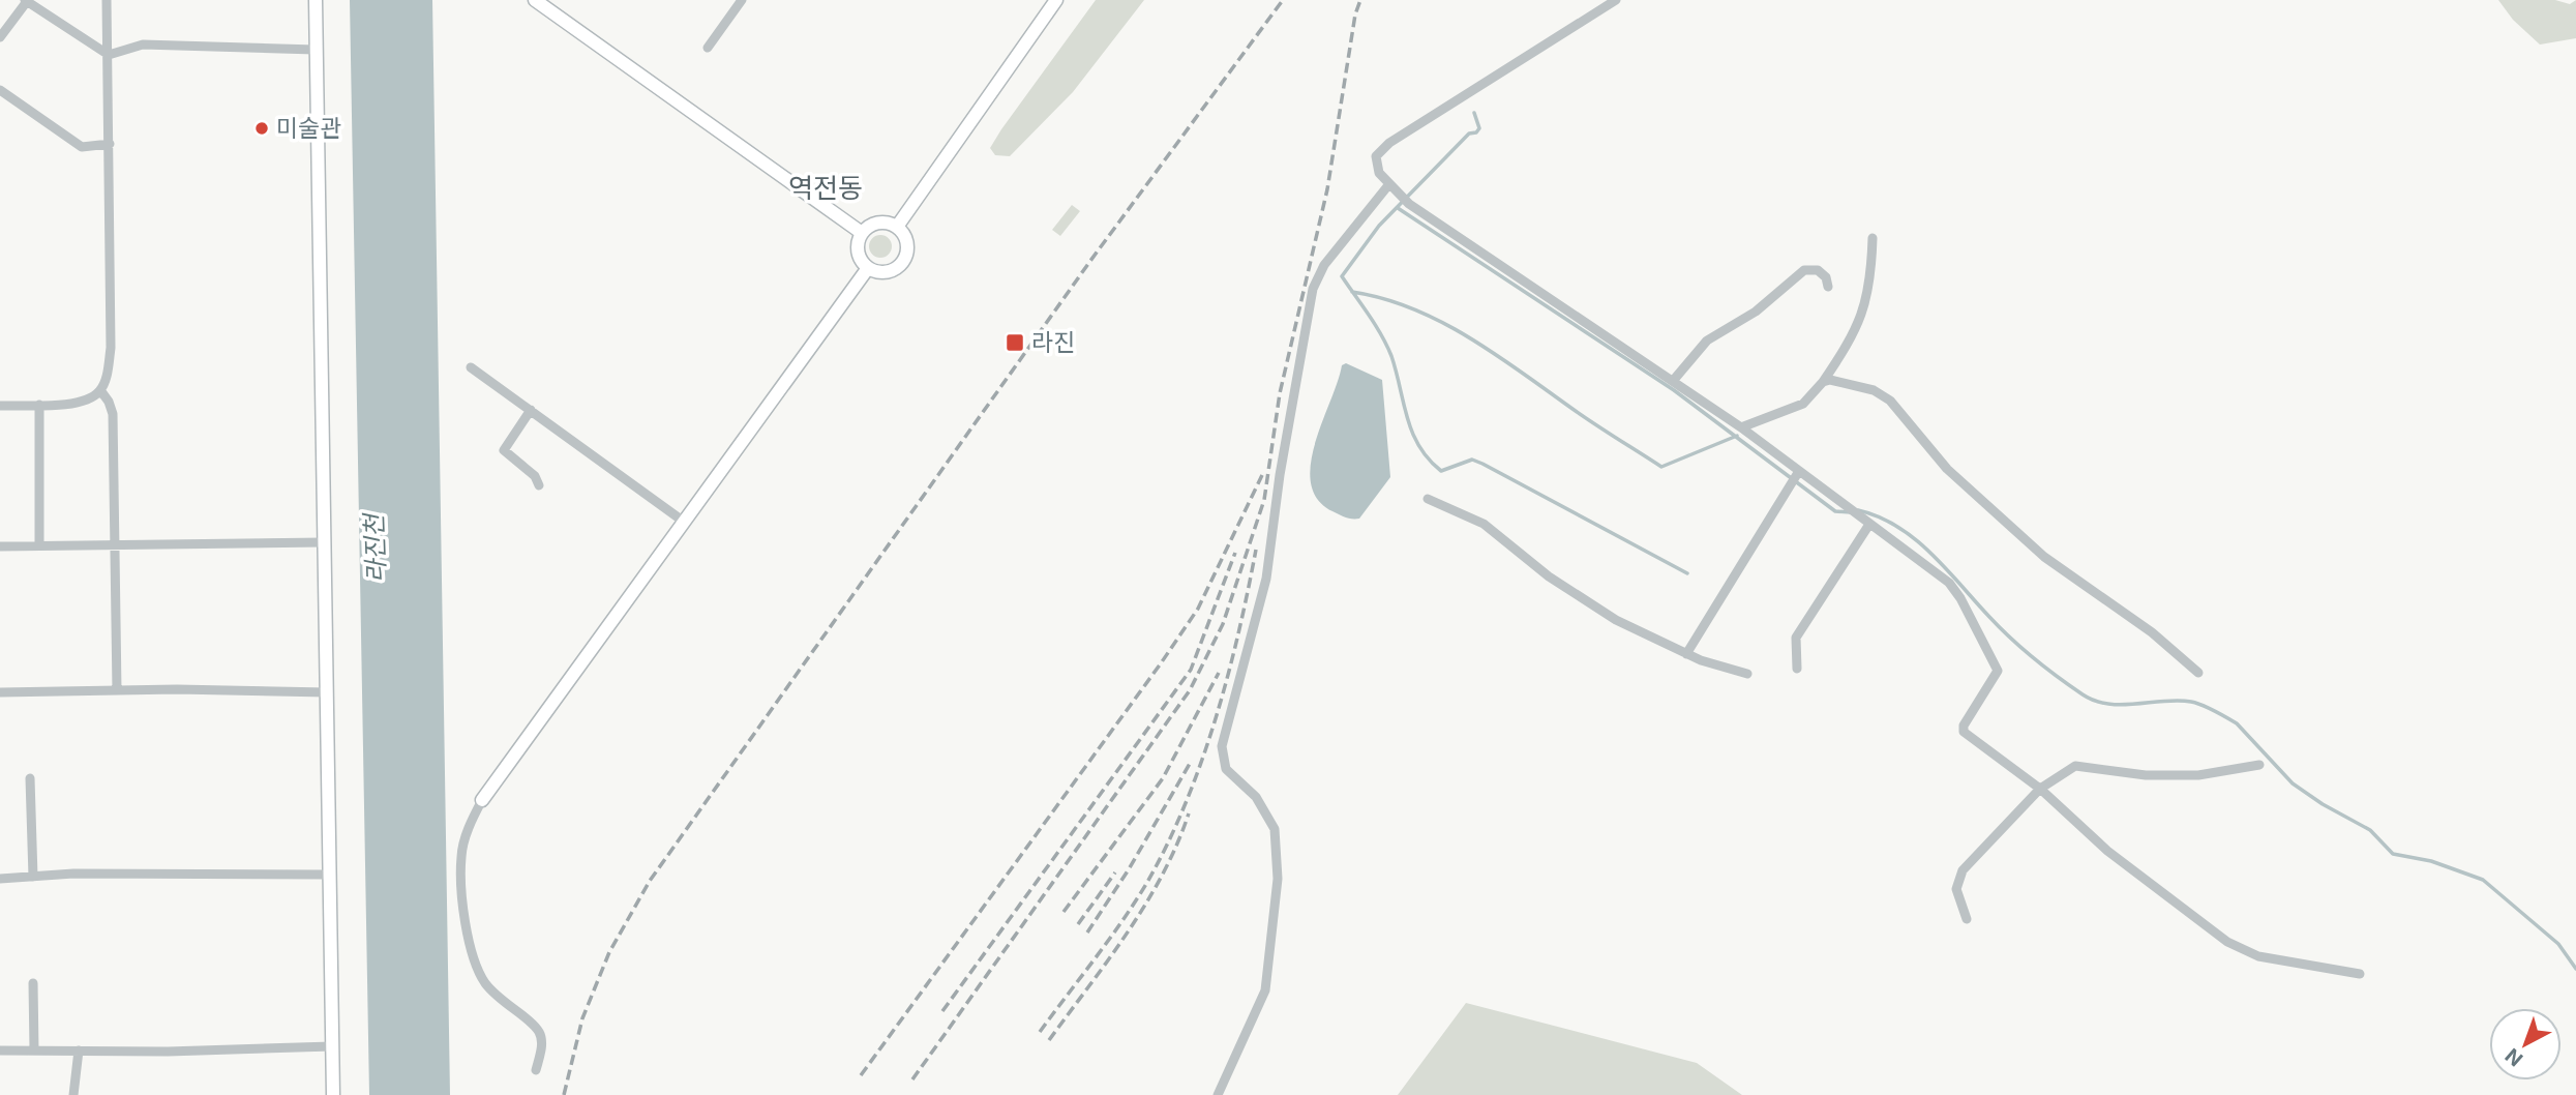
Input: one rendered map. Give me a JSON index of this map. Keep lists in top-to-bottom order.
{
  "districts": ["역전동"],
  "water": ["라진천"],
  "places": {
    "other": ["미술관"],
    "transit": ["라진"]
  },
  "north": "bottom left"
}
